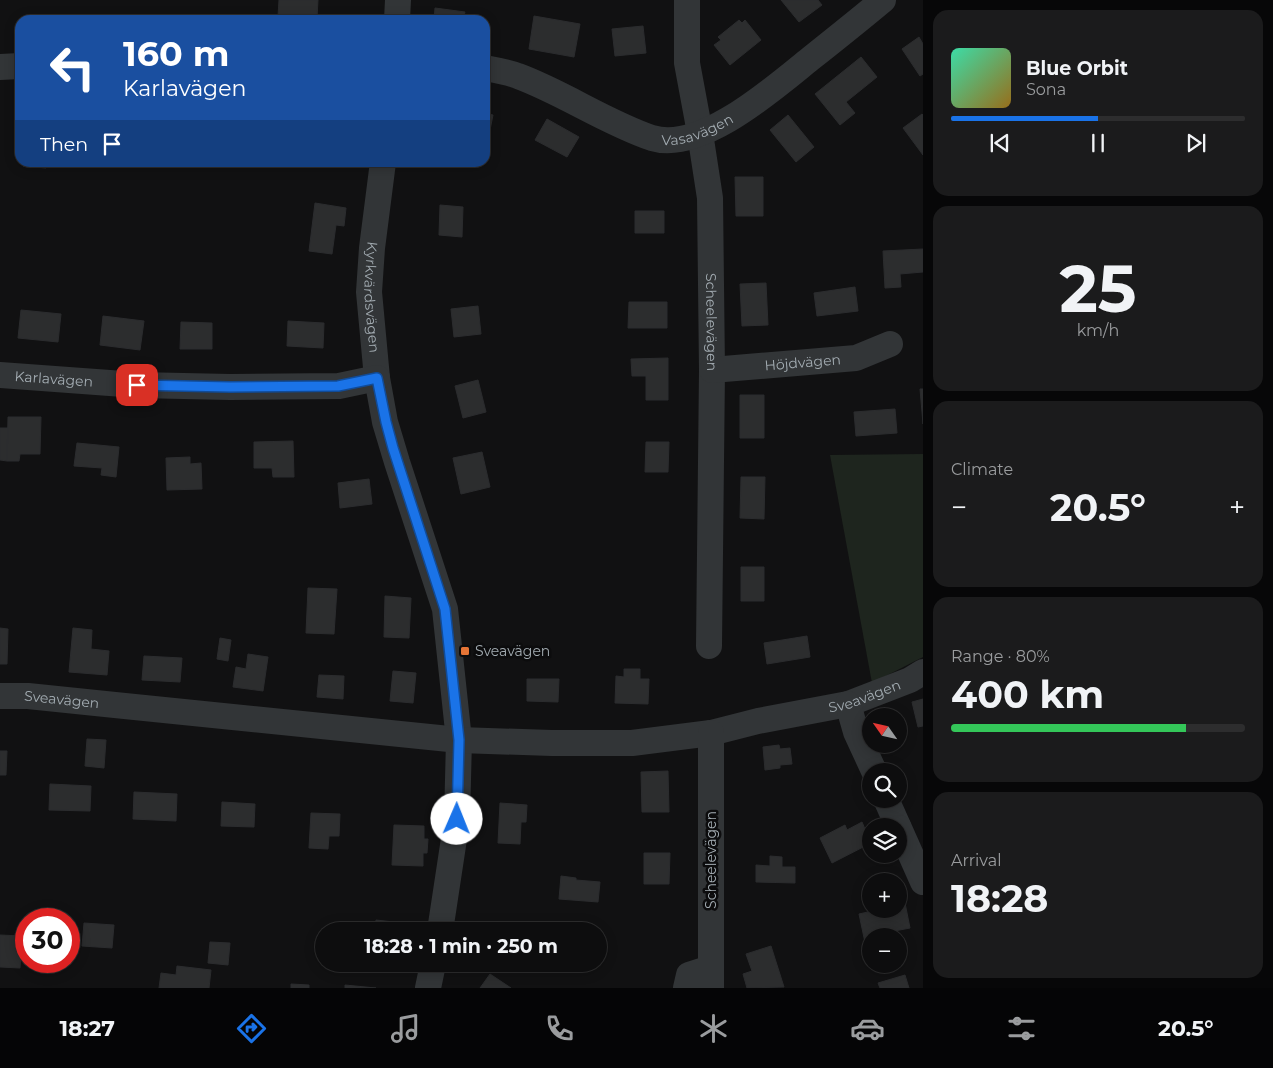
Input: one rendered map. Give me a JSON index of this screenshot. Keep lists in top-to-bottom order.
{
  "streets": {
    "street": [
      "Vasavägen",
      "Kyrkvärdsvägen",
      "Scheelevägen",
      "Höjdvägen",
      "Karlavägen",
      "Sveavägen"
    ]
  },
  "crossings": [
    ["Vasavägen", "Scheelevägen"],
    ["Kyrkvärdsvägen", "Karlavägen"],
    ["Kyrkvärdsvägen", "Sveavägen"],
    ["Scheelevägen", "Höjdvägen"],
    ["Scheelevägen", "Sveavägen"]
  ],
  "places": {
    "transit": ["Sveavägen"]
  },
  "north": "top left",
  "page": {
    "turn": ["160 m", "Karlavägen"],
    "song": ["Blue Orbit", "Sona"],
    "then": "Then",
    "tile": [
      ["25", "km/h"],
      "Climate",
      ["Range · 80%", "400 km"],
      ["Arrival", "18:28"]
    ],
    "heat": ["−", "20.5°", "+"],
    "map_buttons": ["+", "−"],
    "limit": "30",
    "trip": "18:28 · 1 min · 250 m",
    "tabs": ["18:27", "20.5°"]
  }
}
